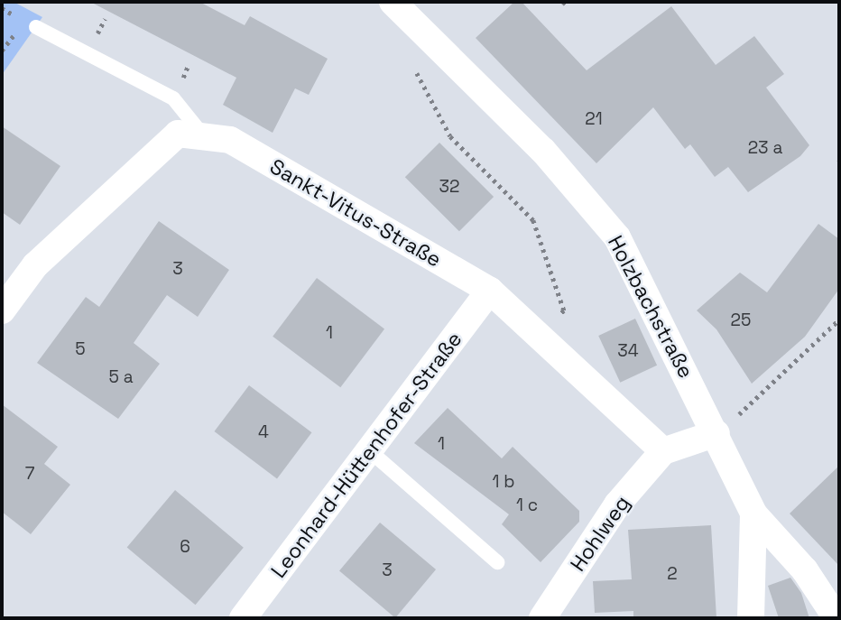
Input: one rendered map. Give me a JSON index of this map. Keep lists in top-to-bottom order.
{
  "streets": {
    "street": [
      "Sankt-Vitus-Straße",
      "Holzbachstraße",
      "Leonhard-Hüttenhofer-Straße",
      "Hohlweg"
    ]
  },
  "crossings": [
    ["Sankt-Vitus-Straße", "Leonhard-Hüttenhofer-Straße"],
    ["Sankt-Vitus-Straße", "Hohlweg"]
  ],
  "house_numbers": [
    "21",
    "23 a",
    "32",
    "3",
    "25",
    "1",
    "5",
    "34",
    "5 a",
    "4",
    "1",
    "7",
    "1 b",
    "1 c",
    "6",
    "3",
    "2"
  ]
}
